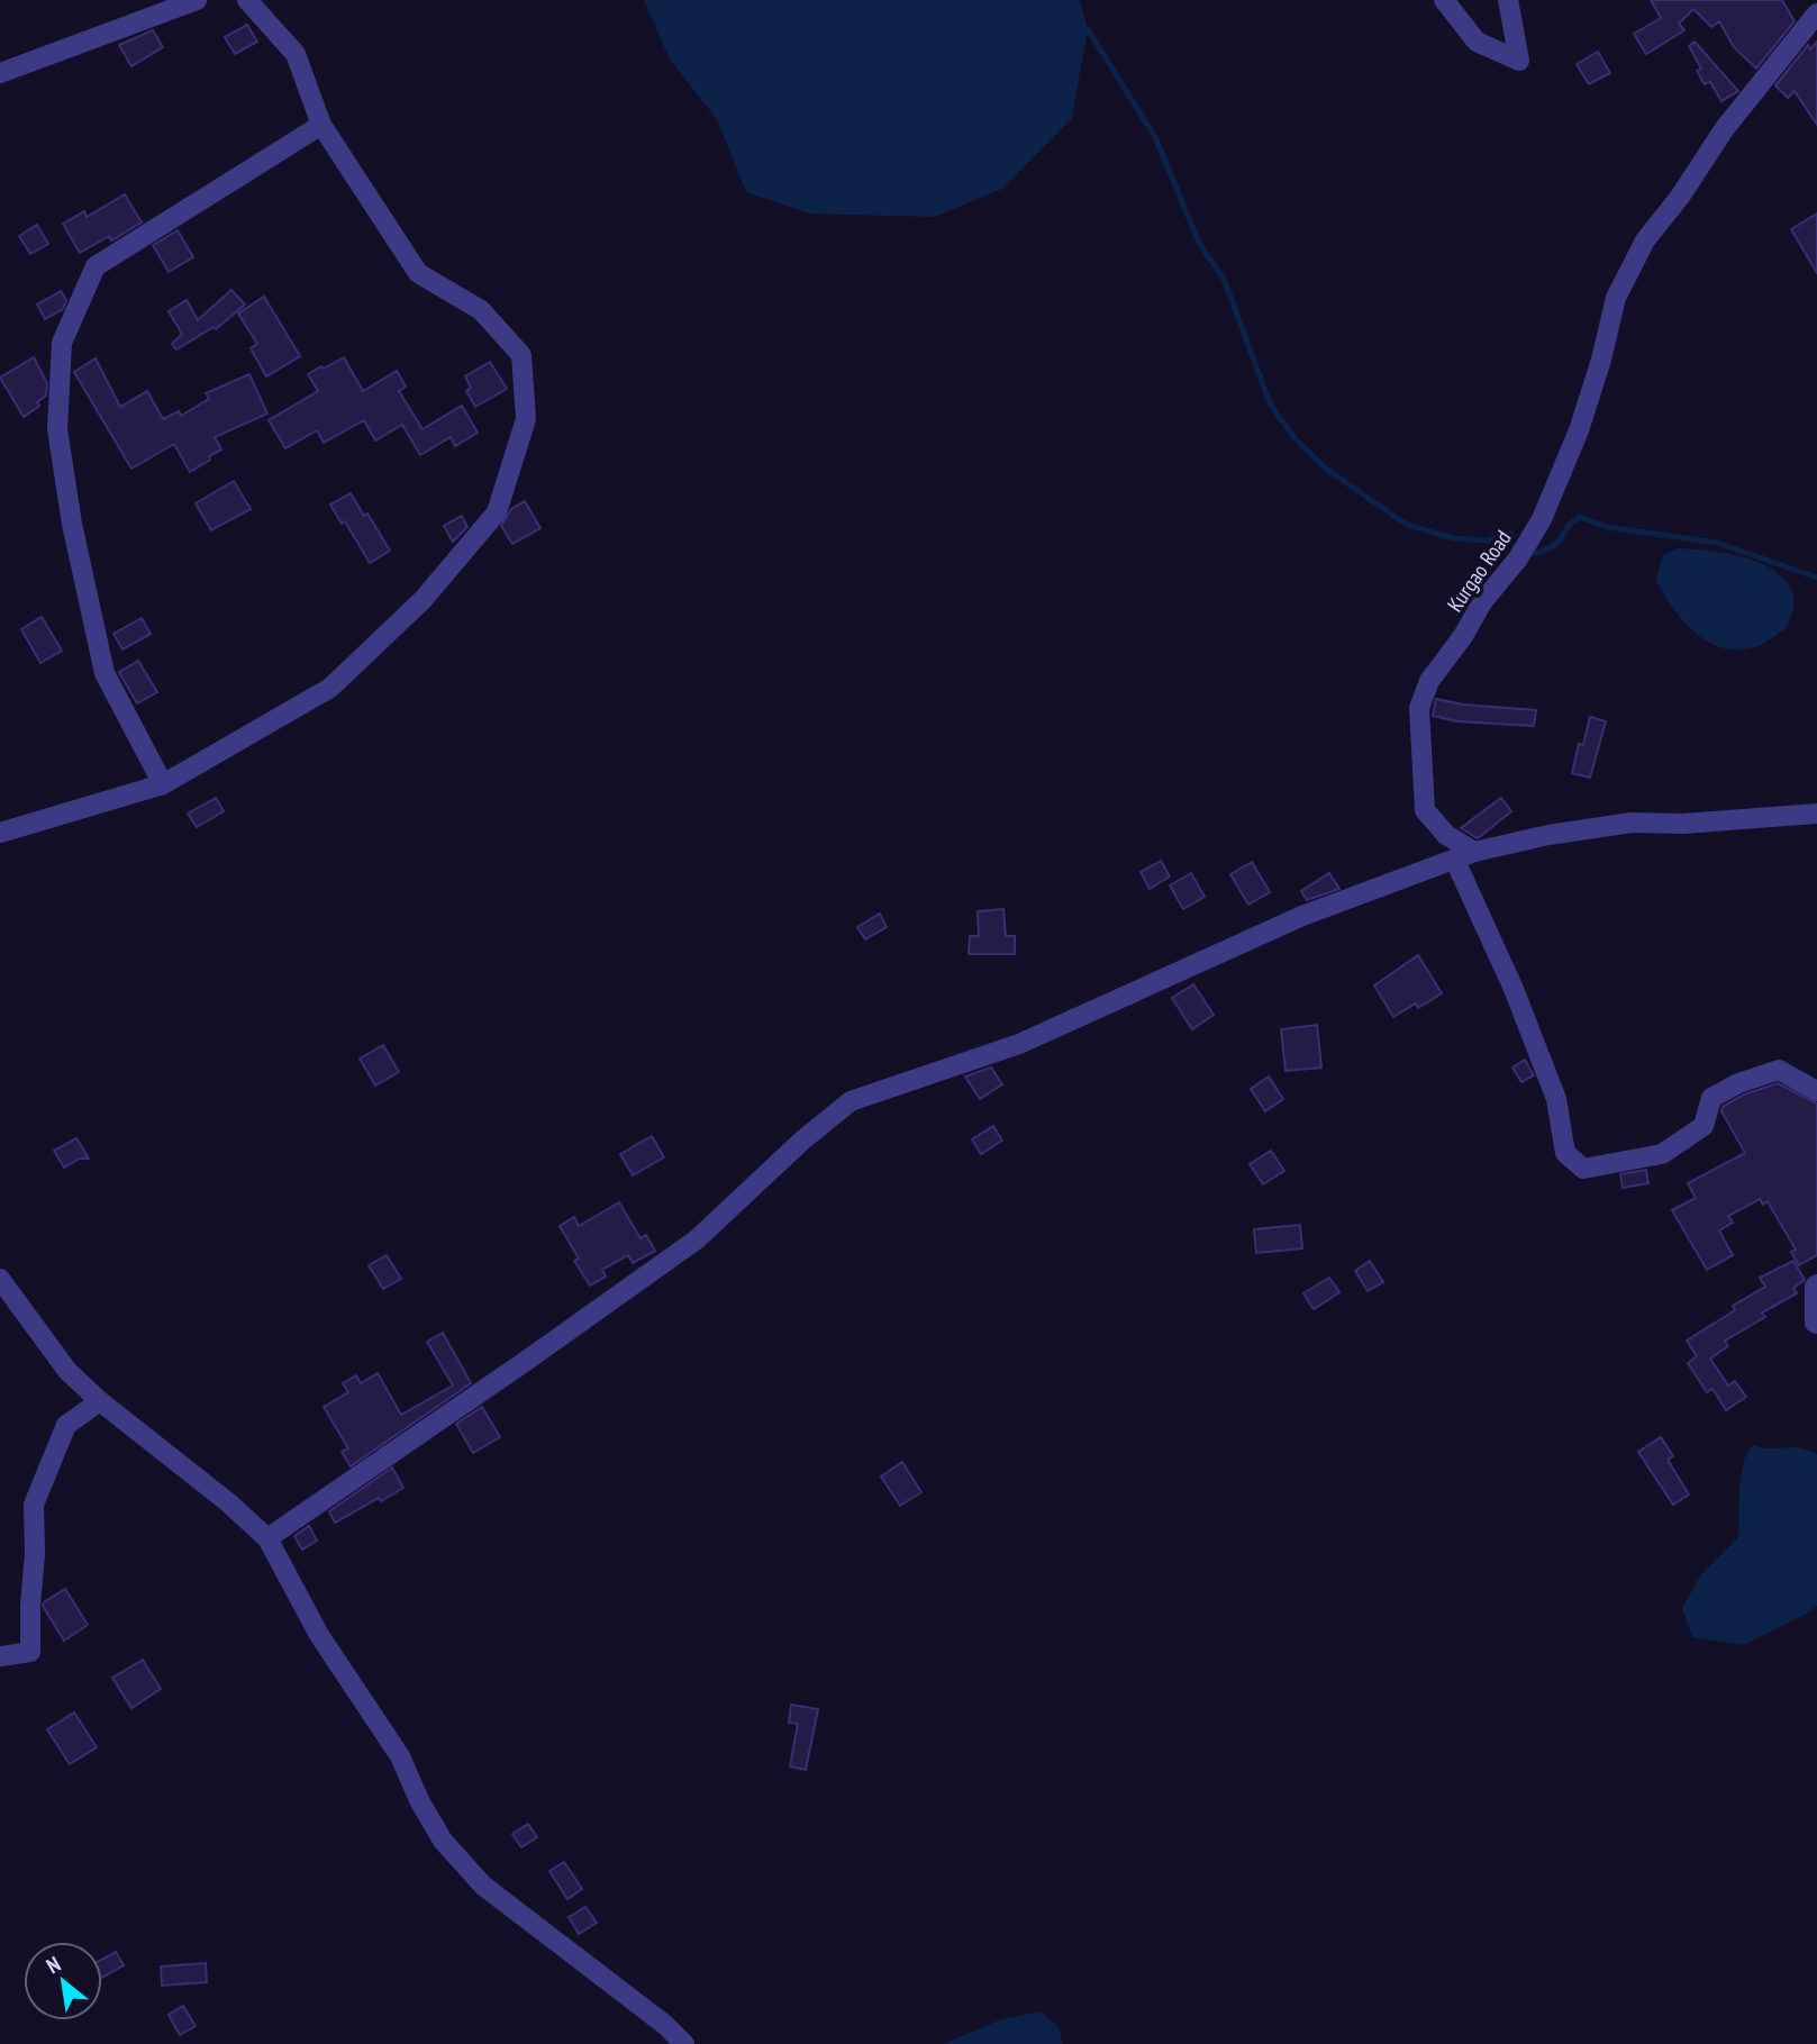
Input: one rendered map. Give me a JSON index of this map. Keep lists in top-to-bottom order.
{
  "streets": {
    "street": ["Kurgao Road"]
  },
  "north": "top left"
}
